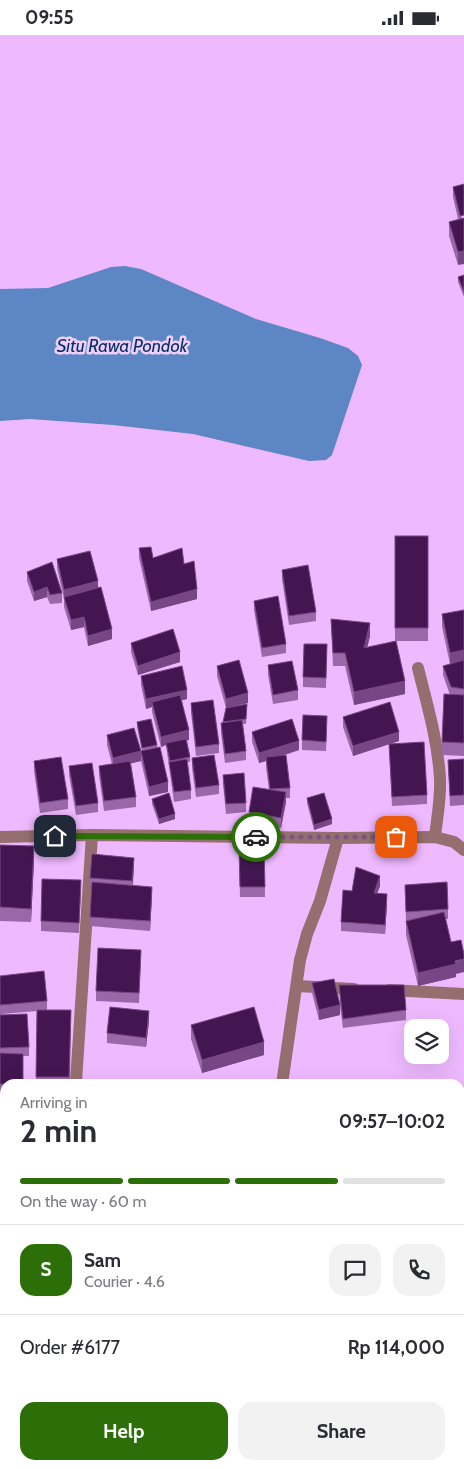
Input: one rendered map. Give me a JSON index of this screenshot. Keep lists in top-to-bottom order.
{
  "water": ["Situ Rawa Pondok"],
  "page": {
    "status": "09:55",
    "heading": ["2 min", "Arriving in", "09:57–10:02"],
    "panel": [
      "Sam",
      "Courier · 4.6",
      "Order #6177",
      "Rp 114,000"
    ],
    "bar": "On the way · 60 m",
    "round": "S",
    "buttons": ["Help", "Share"]
  }
}
